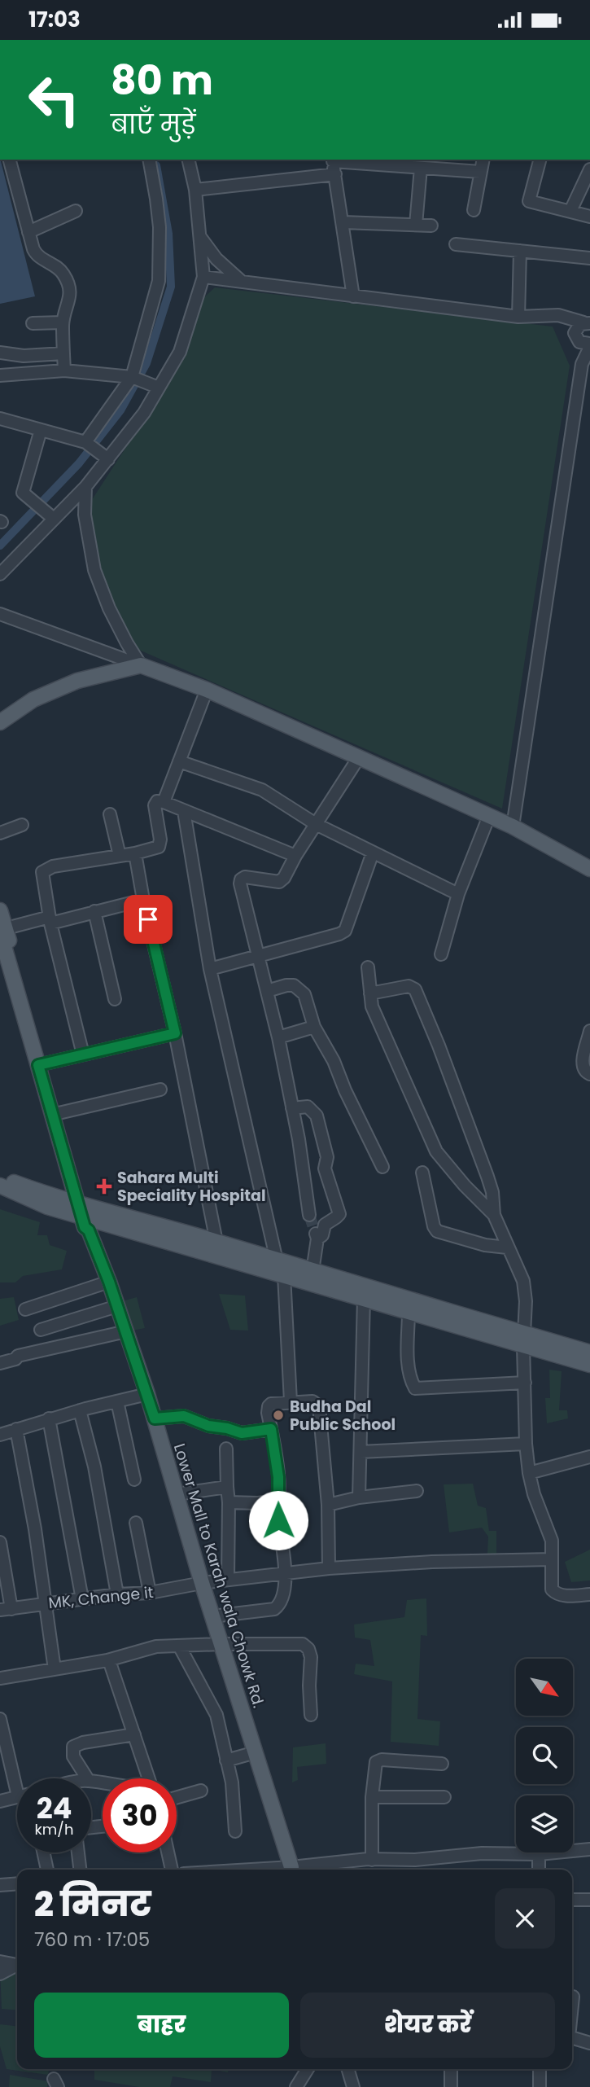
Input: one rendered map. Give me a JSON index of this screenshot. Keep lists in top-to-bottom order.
{
  "streets": {
    "main road": ["Lower Mall to Karah wala Chowk Rd."],
    "street": ["MK, Change it"]
  },
  "crossings": [
    ["Lower Mall to Karah wala Chowk Rd.", "MK, Change it"]
  ],
  "places": {
    "health": ["Sahara Multi Speciality Hospital"],
    "other": ["Budha Dal Public School"]
  },
  "north": "bottom right",
  "page": {
    "status": "17:03",
    "turn": ["80 m", "बाएँ मुड़ें"],
    "speed": "24 km/h",
    "limit": "30",
    "heading": ["2 मिनट", "760 m · 17:05"],
    "buttons": ["बाहर", "शेयर करें"]
  }
}
